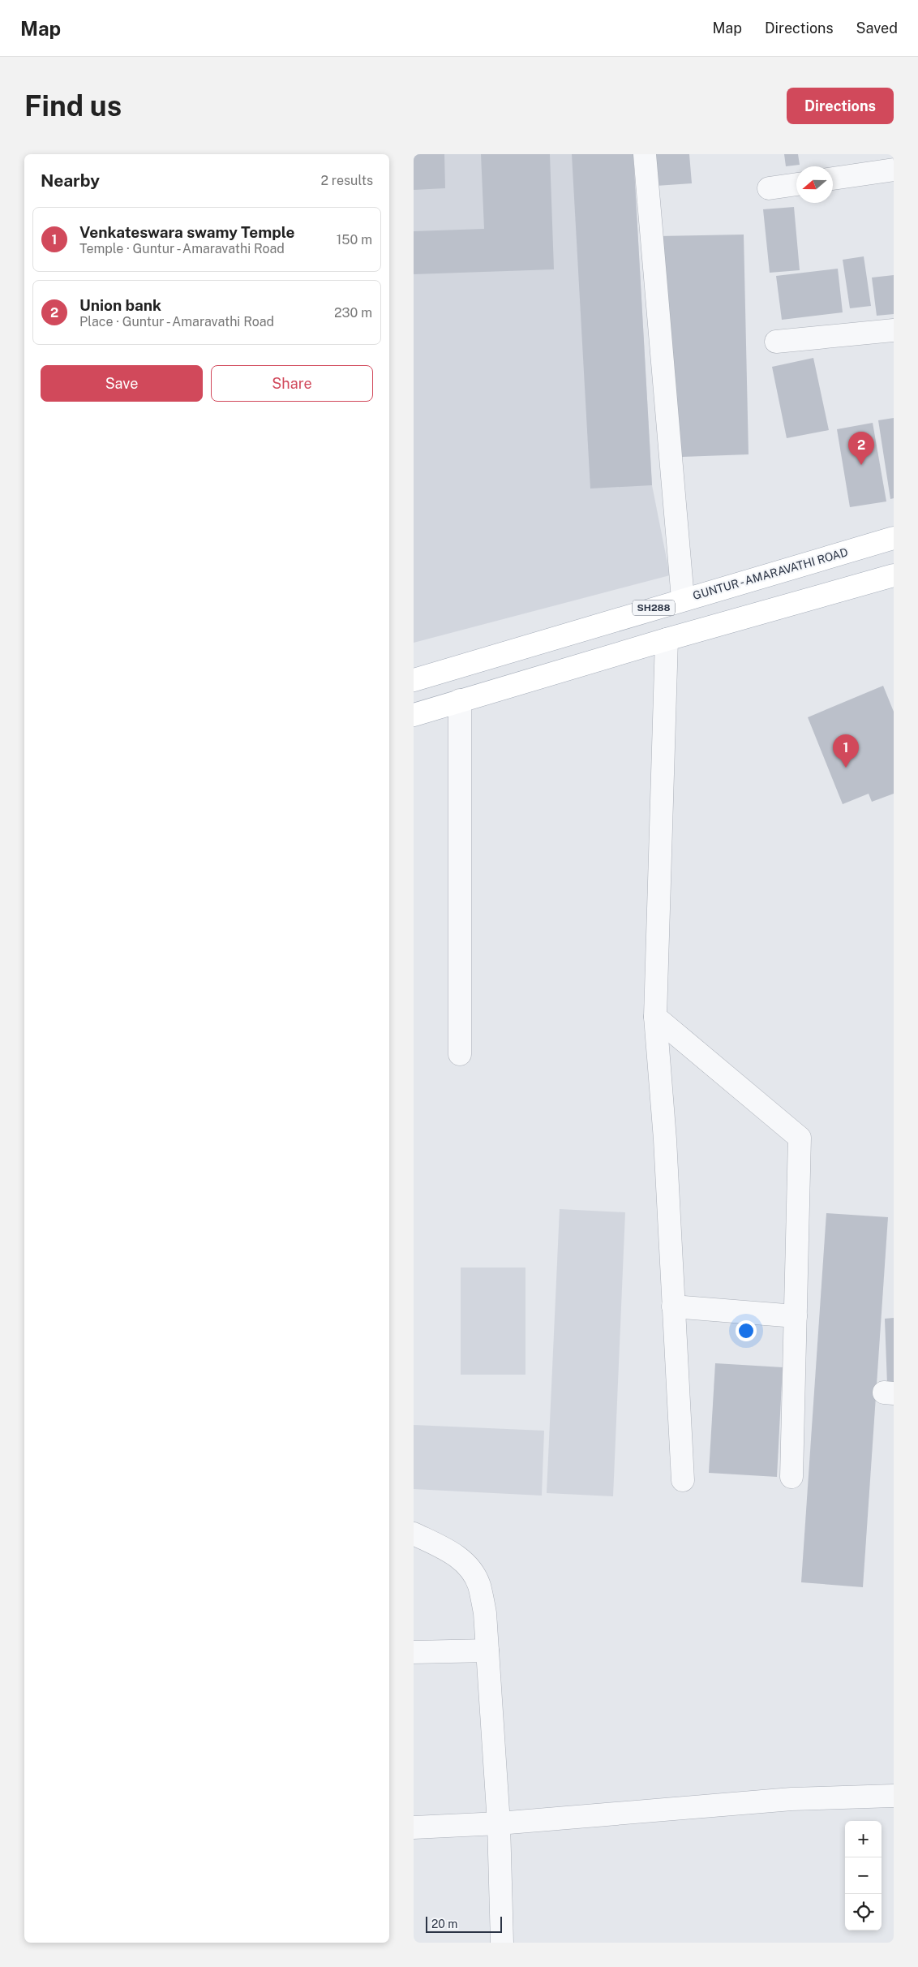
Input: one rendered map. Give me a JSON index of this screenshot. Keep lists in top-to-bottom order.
{
  "streets": {
    "main road": ["GUNTUR - AMARAVATHI ROAD", "SH288"]
  },
  "scale_bar": "20 m",
  "north": "left",
  "page": {
    "header": "Map",
    "nav": ["Map", "Directions", "Saved"],
    "buttons": [
      "Directions",
      ["Save", "Share"]
    ],
    "title": "Find us",
    "heading": ["Nearby", "2 results"],
    "list": [
      {
        "mark": "1",
        "name": "Venkateswara swamy Temple",
        "note": "Temple · Guntur - Amaravathi Road",
        "value": "150 m"
      },
      {
        "mark": "2",
        "name": "Union bank",
        "note": "Place · Guntur - Amaravathi Road",
        "value": "230 m"
      }
    ],
    "pins": ["2", "1"],
    "map_buttons": ["+", "−"],
    "scale": "20 m"
  }
}
